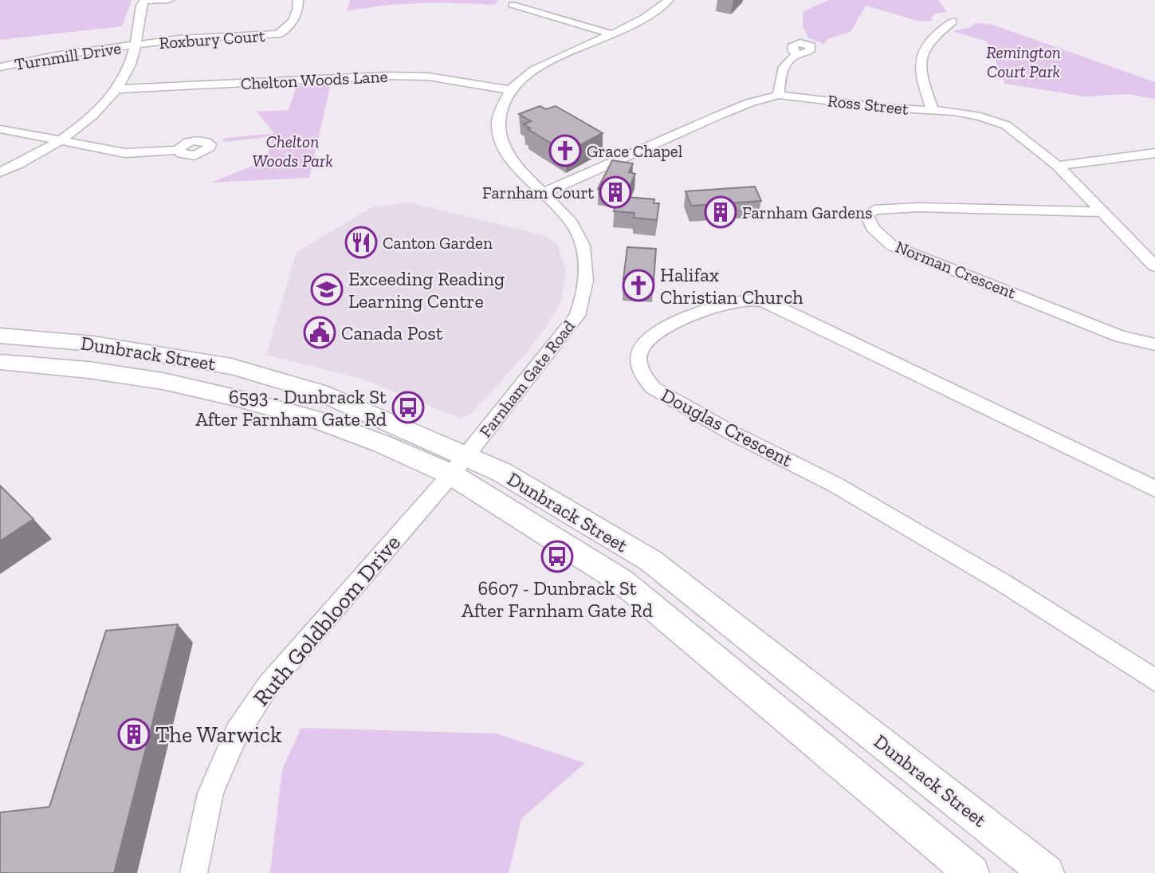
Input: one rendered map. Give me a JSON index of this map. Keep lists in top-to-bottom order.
{
  "streets": {
    "main road": ["Dunbrack Street"],
    "street": [
      "Roxbury Court",
      "Turnmill Drive",
      "Chelton Woods Lane",
      "Ross Street",
      "Norman Crescent",
      "Farnham Gate Road",
      "Douglas Crescent",
      "Ruth Goldbloom Drive"
    ]
  },
  "crossings": [
    ["Roxbury Court", "Turnmill Drive"],
    ["Chelton Woods Lane", "Farnham Gate Road"],
    ["Ross Street", "Norman Crescent"],
    ["Ross Street", "Farnham Gate Road"],
    ["Dunbrack Street", "Farnham Gate Road"],
    ["Dunbrack Street", "Ruth Goldbloom Drive"],
    ["Farnham Gate Road", "Ruth Goldbloom Drive"]
  ],
  "parks": ["Remington Court Park", "Chelton Woods Park"],
  "places": {
    "church": ["Grace Chapel", "Halifax Christian Church"],
    "building": ["Farnham Court", "Farnham Gardens", "The Warwick"],
    "restaurant": ["Canton Garden"],
    "school or university": ["Exceeding Reading Learning Centre"],
    "public building": ["Canada Post"],
    "bus stop": ["6593 - Dunbrack St After Farnham Gate Rd", "6607 - Dunbrack St After Farnham Gate Rd"]
  }
}
